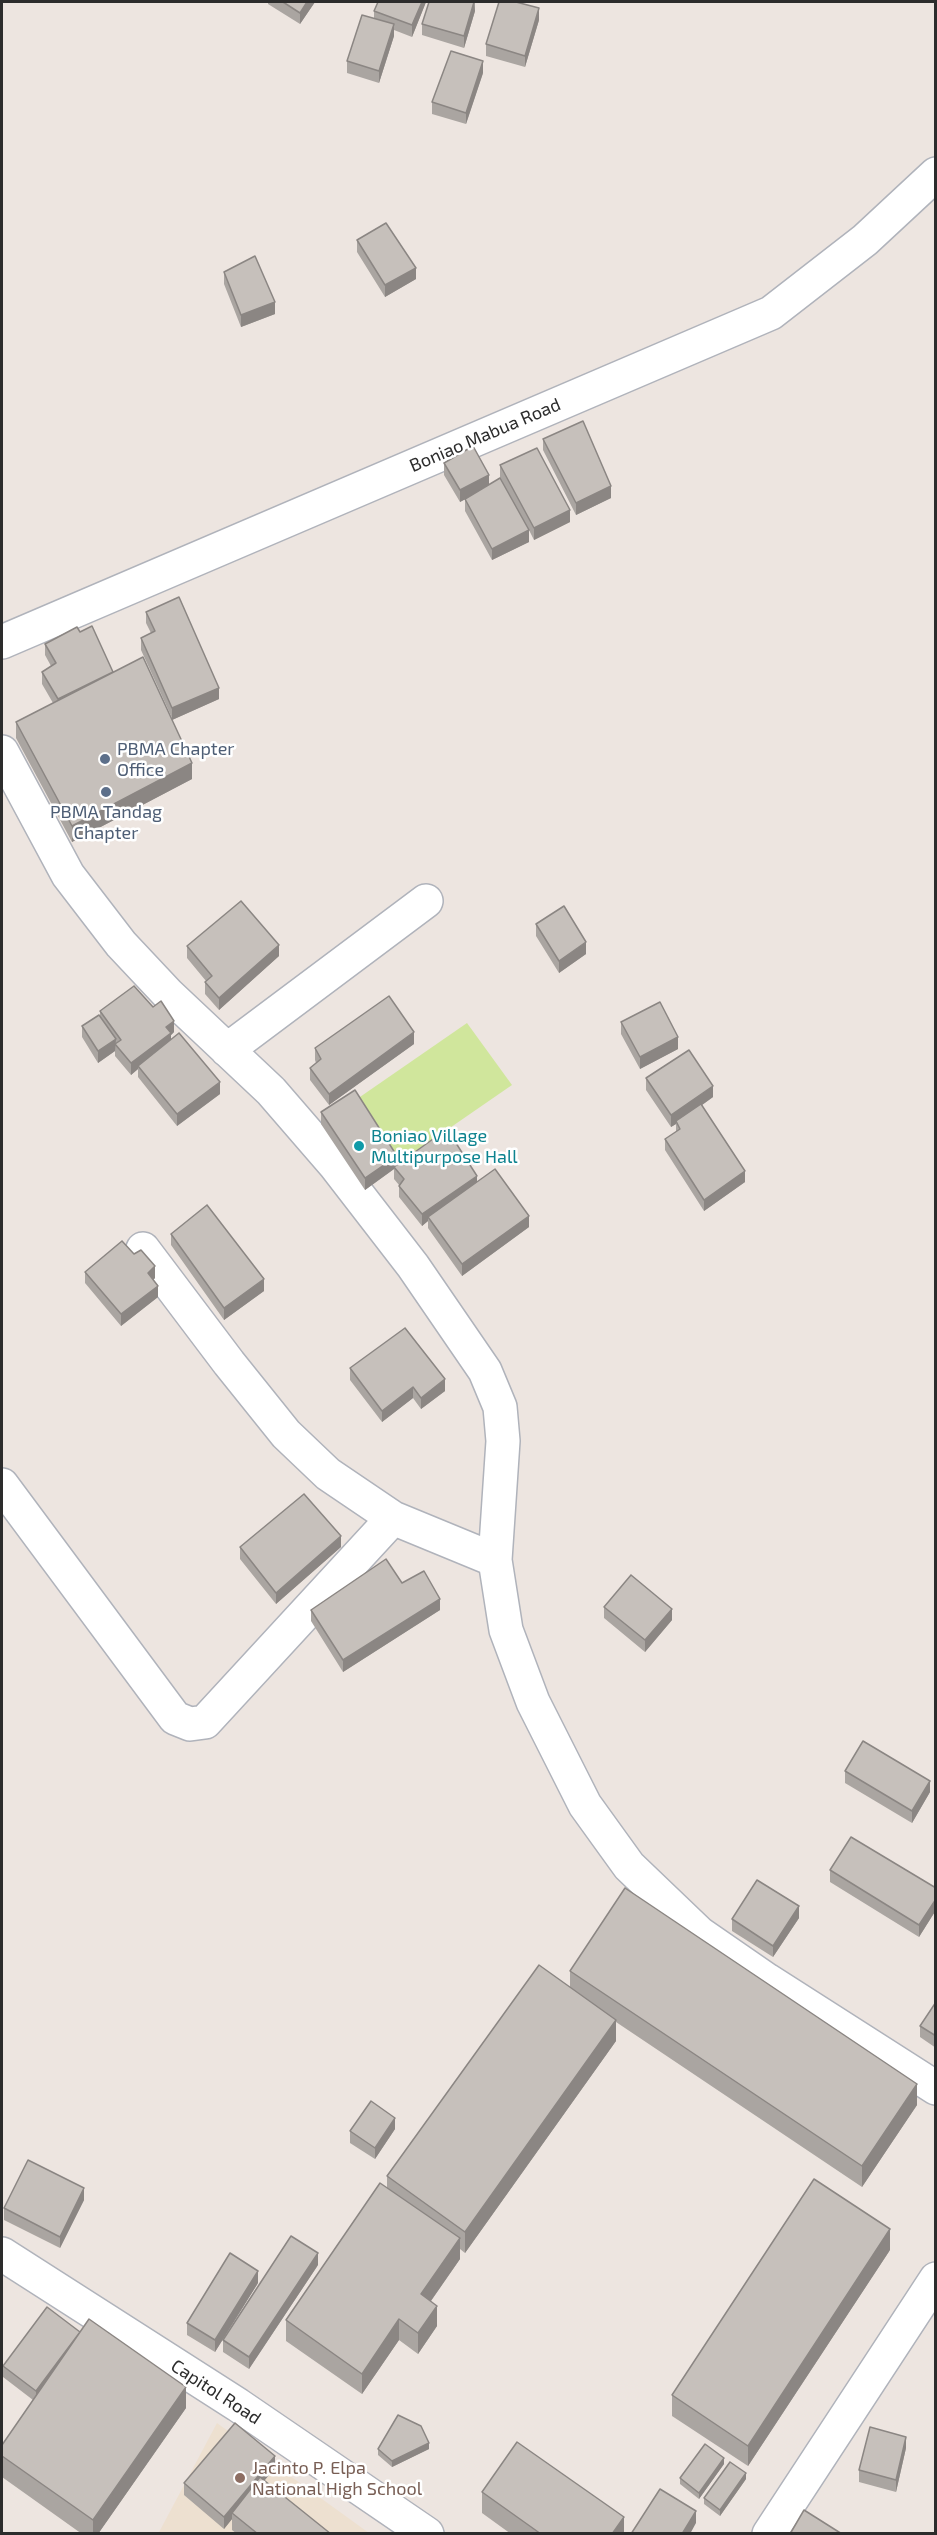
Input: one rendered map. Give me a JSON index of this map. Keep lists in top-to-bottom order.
{
  "streets": {
    "street": ["Boniao Mabua Road", "Capitol Road"]
  },
  "places": [
    "PBMA Chapter Office",
    "PBMA Tandag Chapter",
    "Boniao Village Multipurpose Hall",
    "Jacinto P. Elpa National High School"
  ]
}
